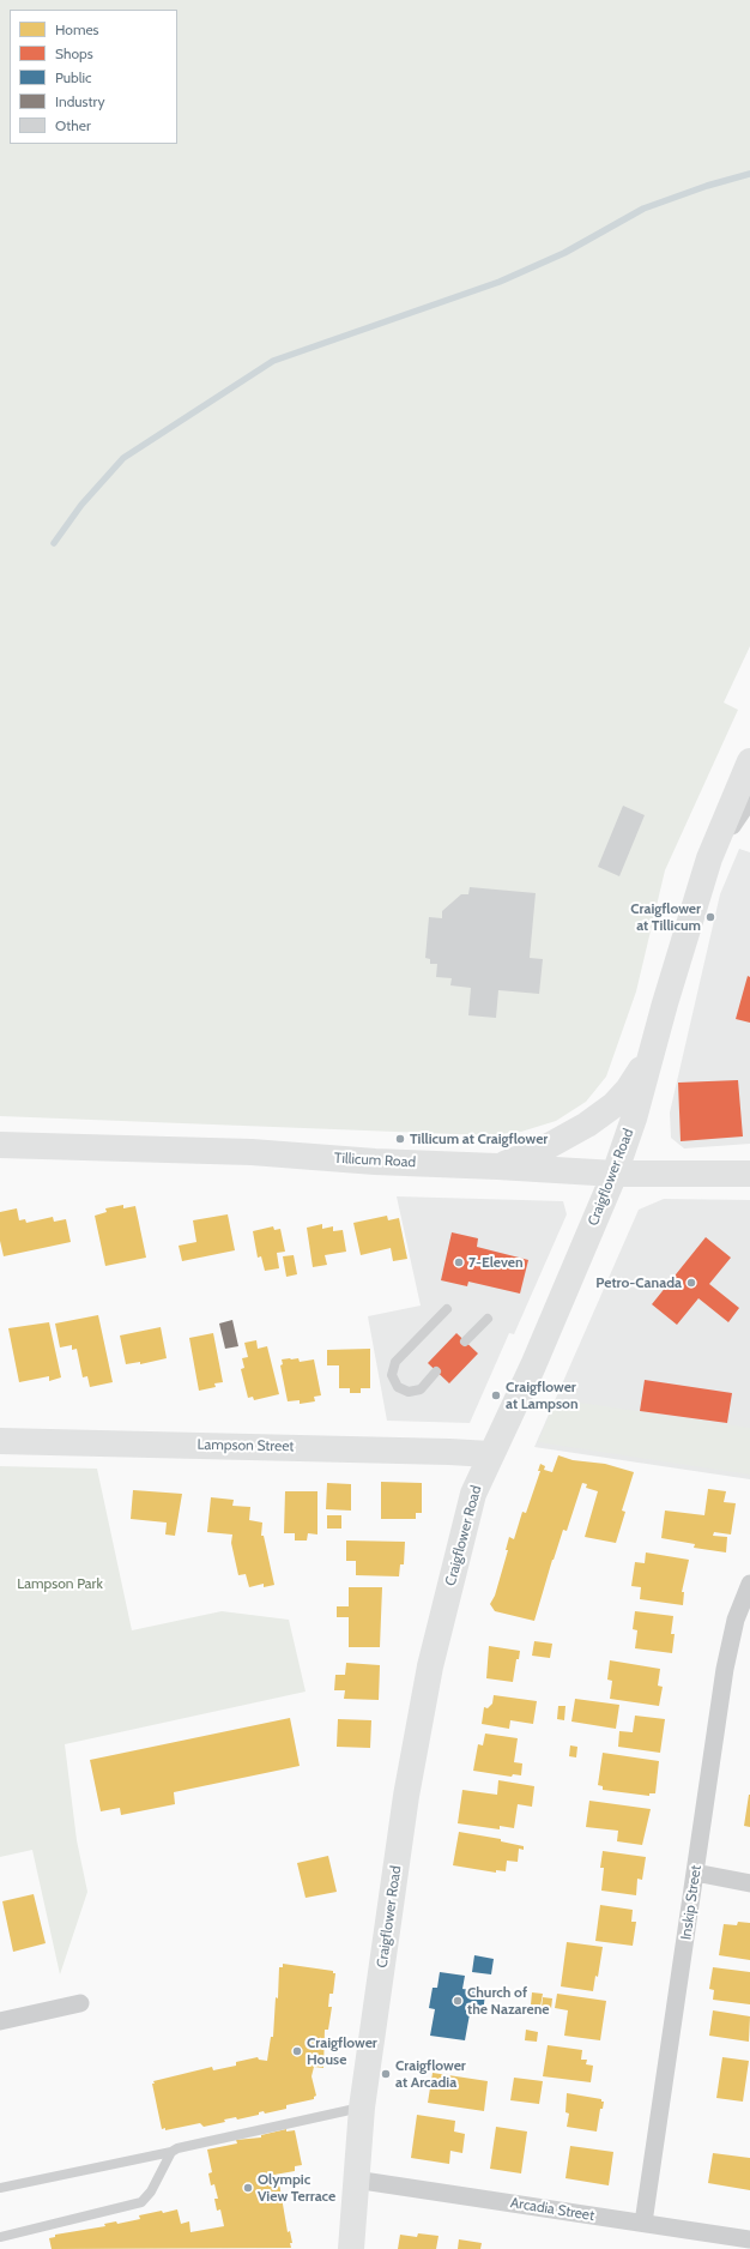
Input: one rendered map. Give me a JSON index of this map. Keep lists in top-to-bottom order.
{
  "streets": {
    "main road": ["Tillicum Road", "Craigflower Road", "Lampson Street"],
    "street": ["Inskip Street", "Arcadia Street"]
  },
  "crossings": [
    ["Tillicum Road", "Craigflower Road"],
    ["Craigflower Road", "Lampson Street"],
    ["Craigflower Road", "Arcadia Street"],
    ["Inskip Street", "Arcadia Street"]
  ],
  "parks": ["Lampson Park"],
  "places": [
    "Craigflower at Tillicum",
    "Tillicum at Craigflower",
    "7-Eleven",
    "Petro-Canada",
    "Craigflower at Lampson",
    "Church of the Nazarene",
    "Craigflower House",
    "Craigflower at Arcadia",
    "Olympic View Terrace"
  ],
  "legend": [
    "Homes",
    "Shops",
    "Public",
    "Industry",
    "Other"
  ]
}
